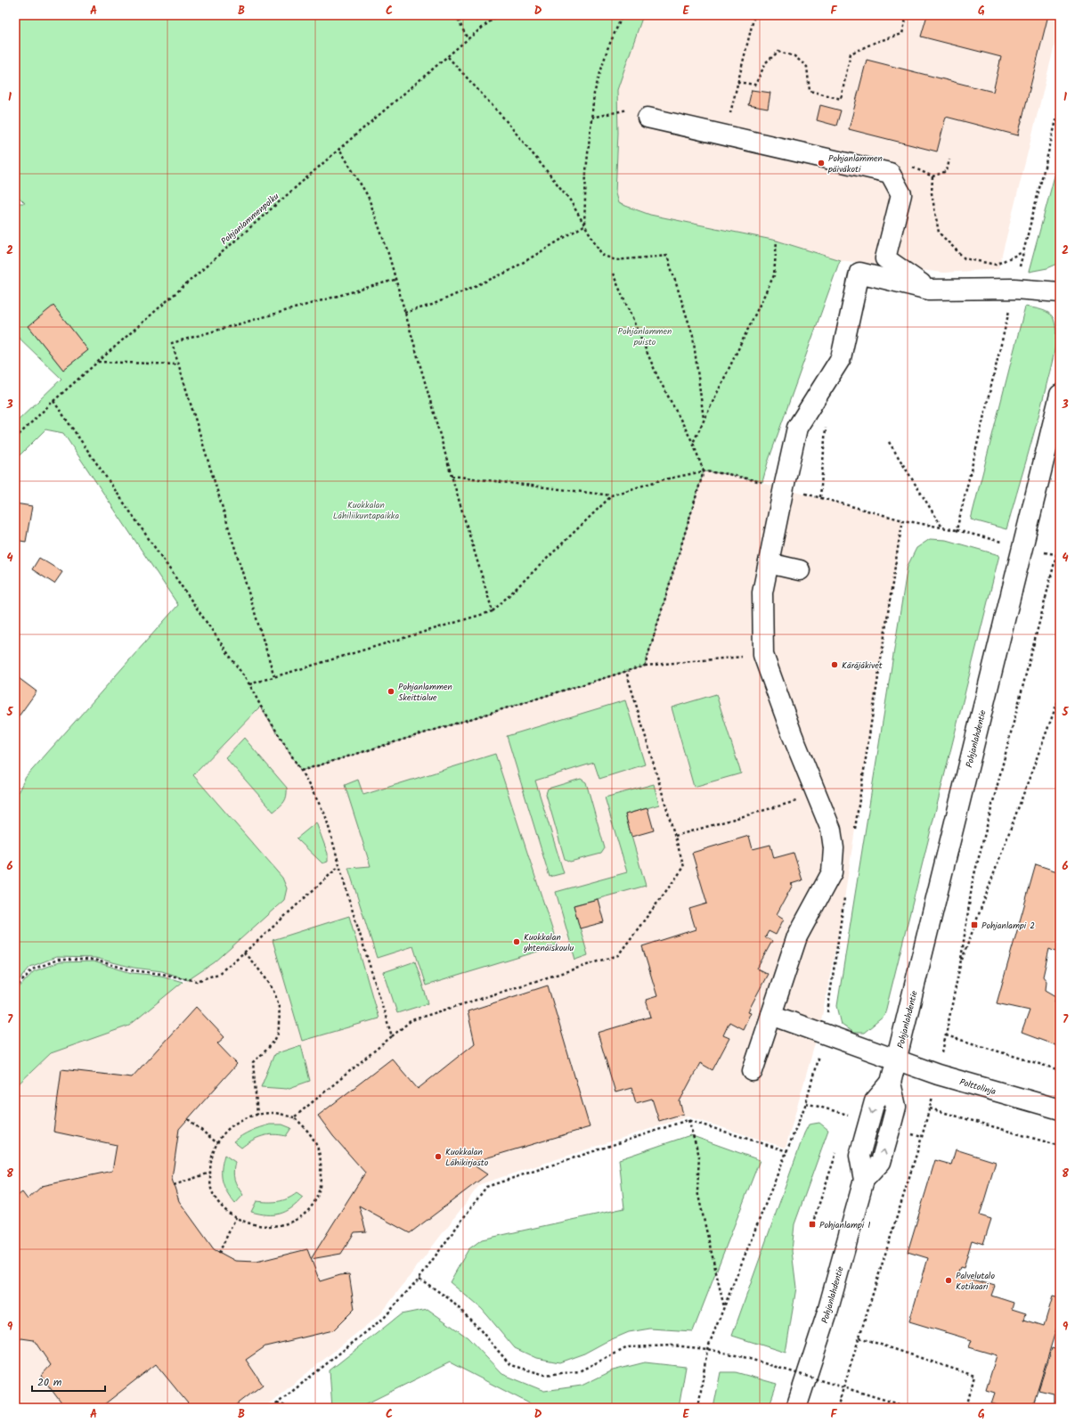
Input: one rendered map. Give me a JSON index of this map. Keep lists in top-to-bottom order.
{
  "streets": {
    "main road": ["Pohjanlahdentie", "Polttolinja"],
    "path": ["Pohjanlammenpolku"]
  },
  "crossings": [
    ["Pohjanlahdentie", "Polttolinja"]
  ],
  "parks": ["Pohjanlammen puisto", "Kuokkalan Lähiliikuntapaikka"],
  "places": {
    "other": [
      "Pohjanlammen päiväkoti",
      "Käräjäkivet",
      "Pohjanlammen Skeittialue",
      "Kuokkalan yhtenäiskoulu",
      "Kuokkalan Lähikirjasto",
      "Palvelutalo Kotikaari"
    ],
    "transit": ["Pohjanlampi 2", "Pohjanlampi 1"]
  },
  "scale_bar": "20 m",
  "grid": {
    "columns": [
      "A",
      "B",
      "C",
      "D",
      "E",
      "F",
      "G"
    ],
    "rows": [
      "1",
      "2",
      "3",
      "4",
      "5",
      "6",
      "7",
      "8",
      "9"
    ]
  }
}
